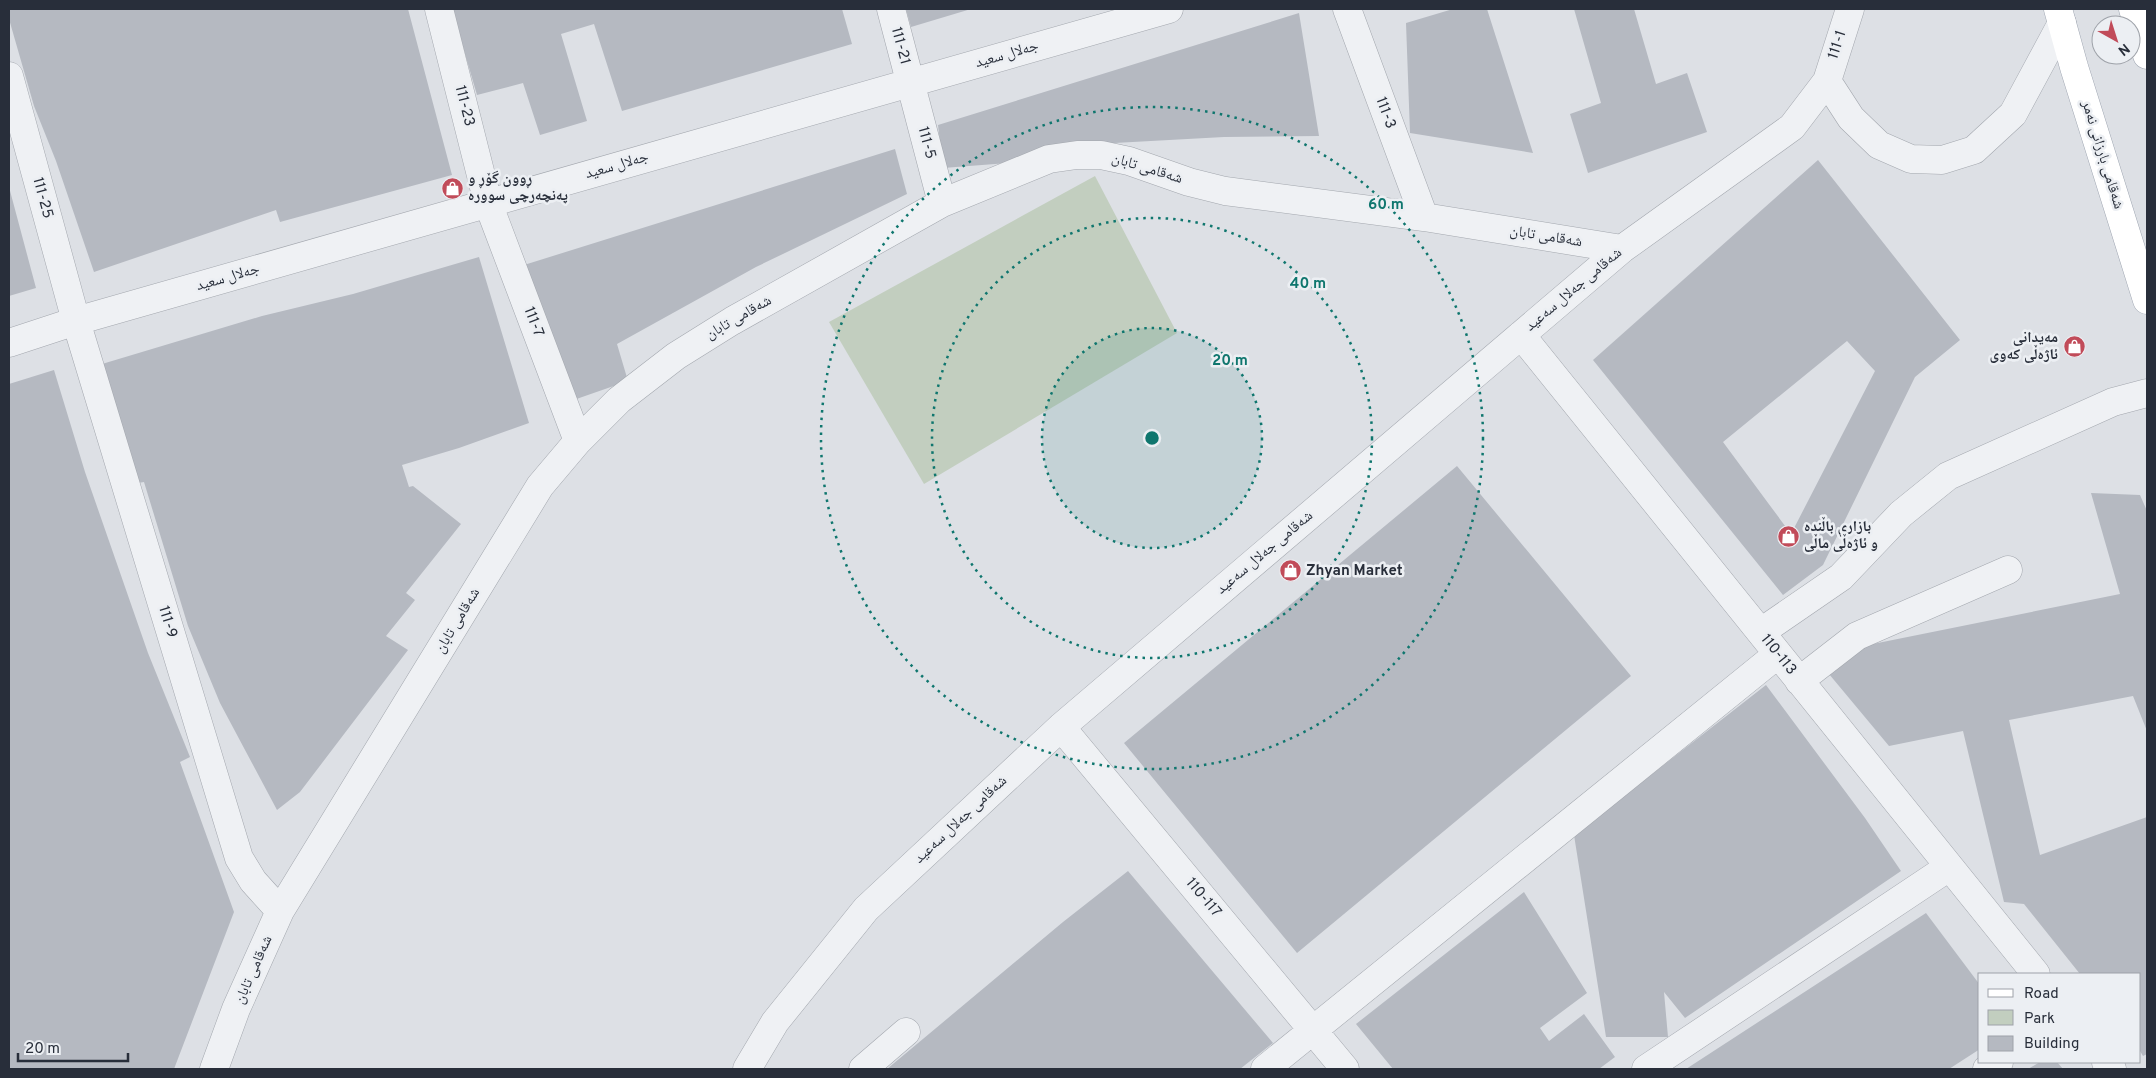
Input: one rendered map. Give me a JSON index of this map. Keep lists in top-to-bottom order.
{
  "streets": {
    "main road": ["شەقامی بارزانی نەمر"],
    "street": [
      "111-1",
      "111-21",
      "جه‌لال سعید",
      "111-23",
      "111-3",
      "111-5",
      "شەقامی تابان",
      "111-25",
      "شەقامی جەلال سەعید",
      "111-7",
      "111-9",
      "110-113",
      "110-117"
    ]
  },
  "crossings": [
    ["111-1", "شەقامی جەلال سەعید"],
    ["111-21", "جه‌لال سعید"],
    ["111-21", "111-5"],
    ["جه‌لال سعید", "111-23"],
    ["جه‌لال سعید", "111-5"],
    ["جه‌لال سعید", "111-25"],
    ["جه‌لال سعید", "111-7"],
    ["جه‌لال سعید", "111-9"],
    ["111-23", "111-7"],
    ["111-3", "شەقامی تابان"],
    ["111-5", "شەقامی تابان"],
    ["شەقامی تابان", "شەقامی جەلال سەعید"],
    ["شەقامی تابان", "111-7"],
    ["شەقامی تابان", "111-9"],
    ["111-25", "111-9"],
    ["شەقامی جەلال سەعید", "110-113"],
    ["شەقامی جەلال سەعید", "110-117"]
  ],
  "places": {
    "shop": [
      "ڕوون گۆڕ و پەنچەرچی سوورە",
      "مەیدانی ئاژەڵی کەوی",
      "بازاري باڵندە و ئاژەڵی ماڵی",
      "Zhyan Market"
    ]
  },
  "legend": ["Road", "Park", "Building"],
  "scale_bar": "20 m",
  "north": "bottom right",
  "rings": ["60 m", "40 m", "20 m"]
}
